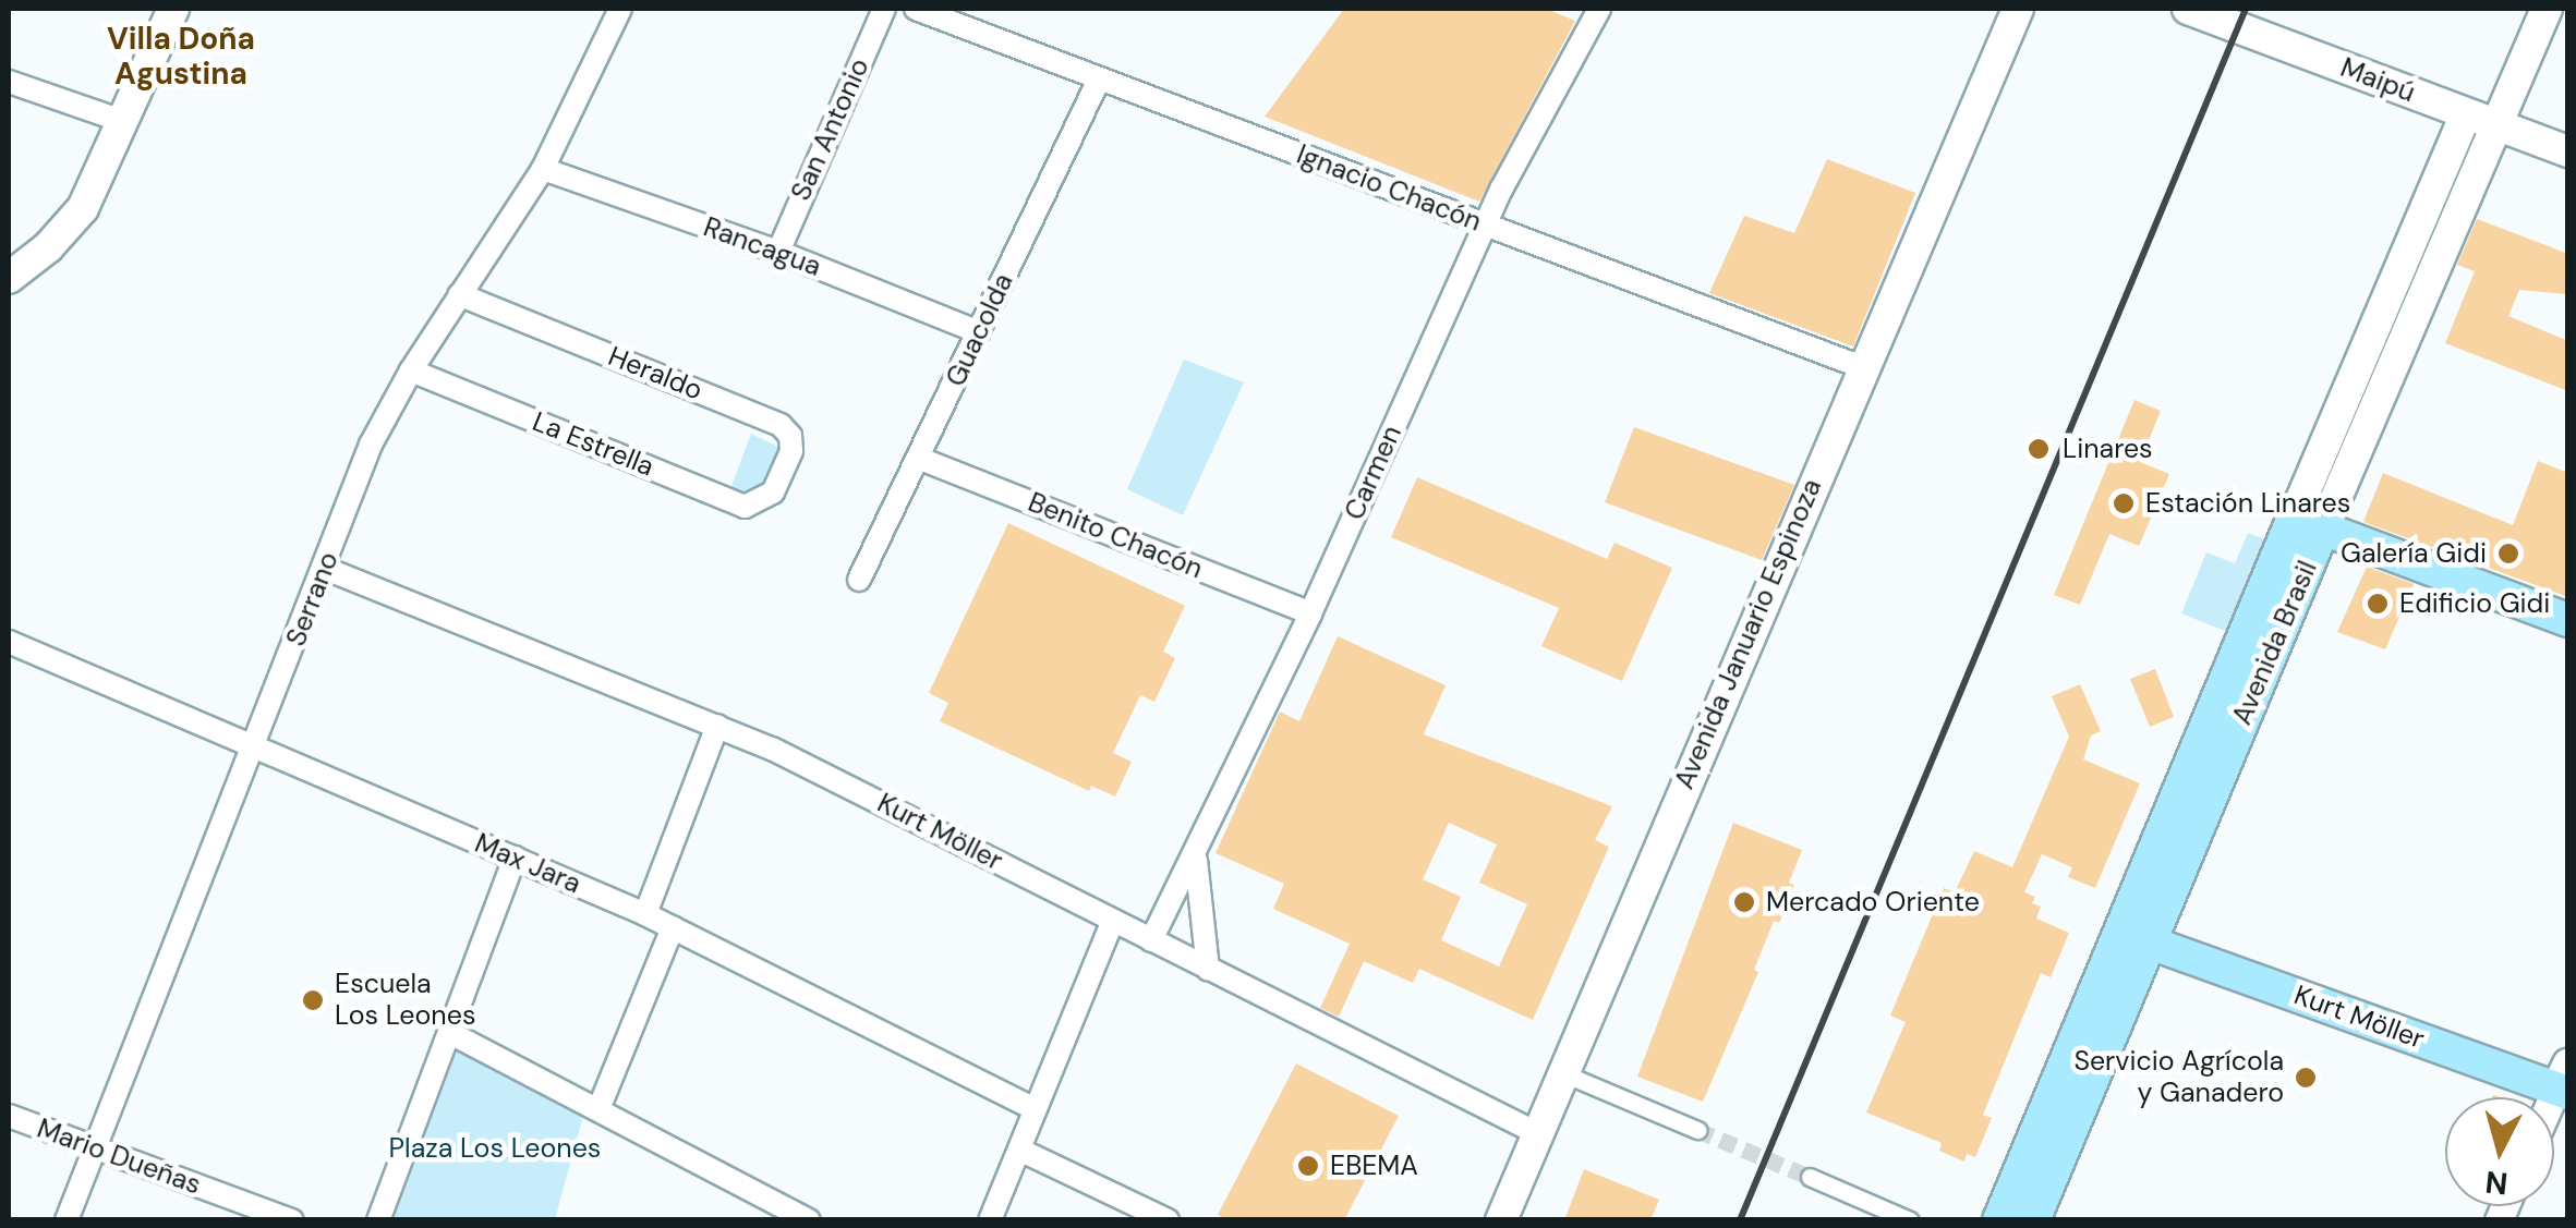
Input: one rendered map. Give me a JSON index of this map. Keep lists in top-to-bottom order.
{
  "streets": {
    "main road": [
      "Maipú",
      "Avenida Januario Espinoza",
      "Avenida Brasil",
      "Kurt Möller"
    ],
    "street": [
      "San Antonio",
      "Ignacio Chacón",
      "Rancagua",
      "Guacolda",
      "Heraldo",
      "La Estrella",
      "Carmen",
      "Benito Chacón",
      "Serrano",
      "Max Jara",
      "Mario Dueñas"
    ]
  },
  "crossings": [
    ["Maipú", "Avenida Brasil"],
    ["San Antonio", "Rancagua"],
    ["Ignacio Chacón", "Guacolda"],
    ["Ignacio Chacón", "Carmen"],
    ["Ignacio Chacón", "Avenida Januario Espinoza"],
    ["Rancagua", "Guacolda"],
    ["Rancagua", "Serrano"],
    ["Guacolda", "Benito Chacón"],
    ["Heraldo", "La Estrella"],
    ["Heraldo", "Serrano"],
    ["La Estrella", "Serrano"],
    ["Carmen", "Benito Chacón"],
    ["Carmen", "Kurt Möller"],
    ["Serrano", "Kurt Möller"],
    ["Serrano", "Max Jara"],
    ["Serrano", "Mario Dueñas"],
    ["Avenida Januario Espinoza", "Kurt Möller"],
    ["Avenida Brasil", "Kurt Möller"]
  ],
  "districts": ["Villa Doña Agustina"],
  "parks": ["Plaza Los Leones"],
  "places": [
    "Linares",
    "Estación Linares",
    "Galería Gidi",
    "Edificio Gidi",
    "Mercado Oriente",
    "Escuela Los Leones",
    "Servicio Agrícola y Ganadero",
    "EBEMA"
  ],
  "north": "bottom"
}
